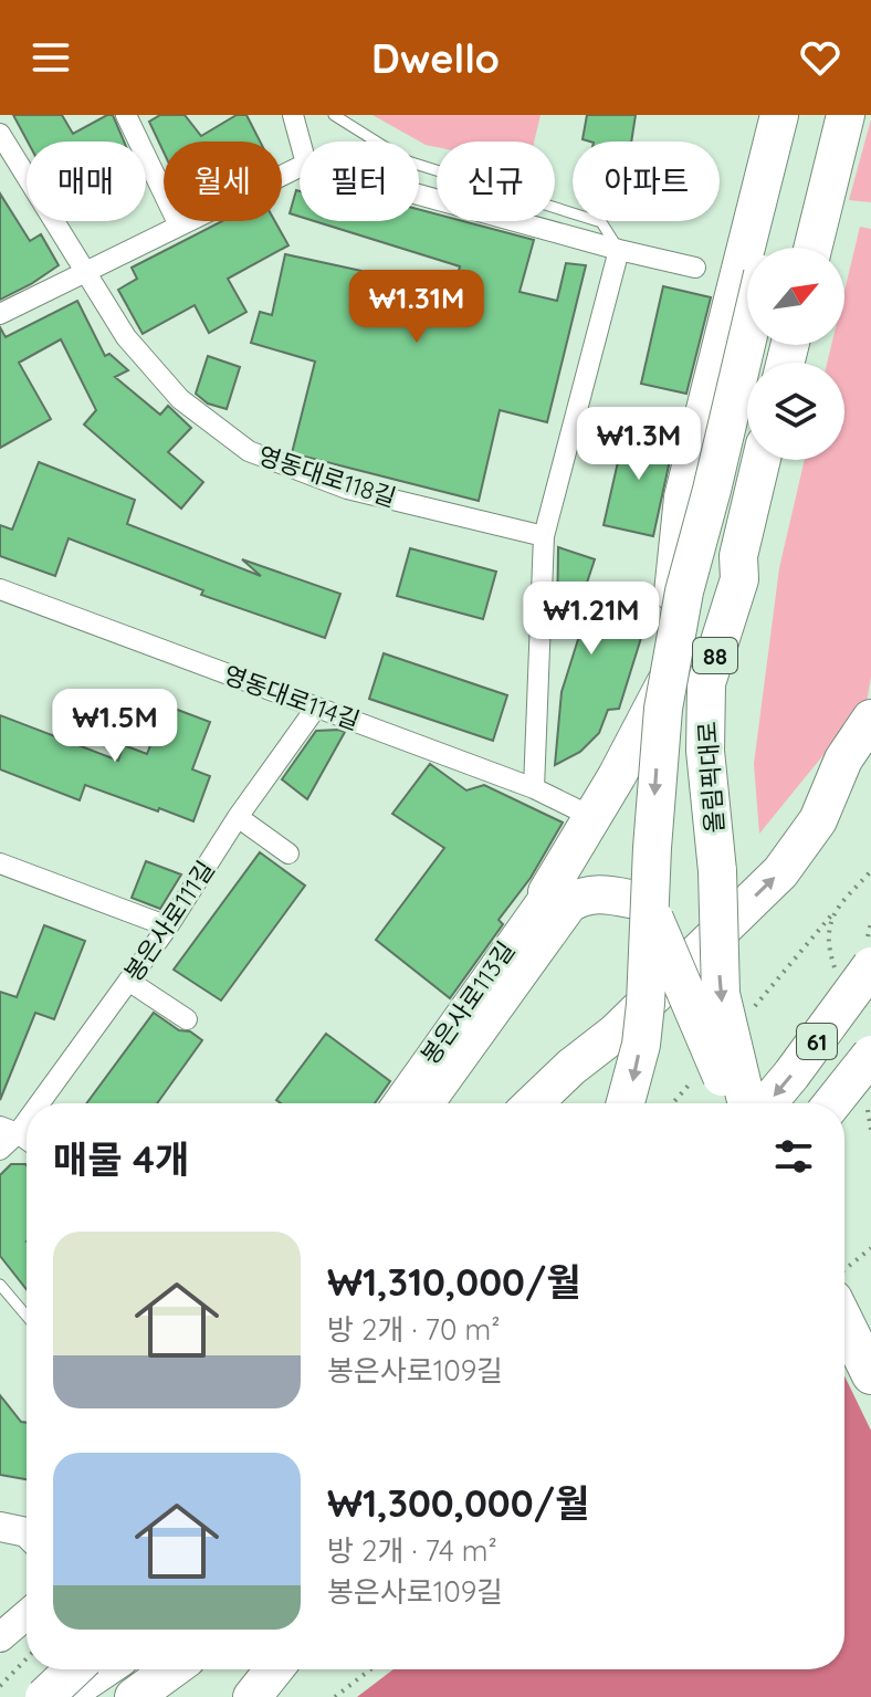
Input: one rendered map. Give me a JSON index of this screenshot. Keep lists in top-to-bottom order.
{
  "streets": {
    "highway": ["88", "올림픽대로", "61"],
    "street": [
      "영동대로118길",
      "영동대로114길",
      "봉은사로111길",
      "봉은사로113길"
    ]
  },
  "crossings": [
    ["영동대로114길", "봉은사로111길"]
  ],
  "north": "top right",
  "page": {
    "header": "Dwello",
    "chip": [
      "매매",
      "월세",
      "필터",
      "신규",
      "아파트"
    ],
    "price": [
      "₩1.31M",
      "₩1.3M",
      "₩1.21M",
      "₩1.5M"
    ],
    "heading": "매물 4개",
    "list": [
      {
        "name": "₩1,310,000/월",
        "note": "방 2개 · 70 m² · 봉은사로109길"
      },
      {
        "name": "₩1,300,000/월",
        "note": "방 2개 · 74 m² · 봉은사로109길"
      }
    ]
  }
}
